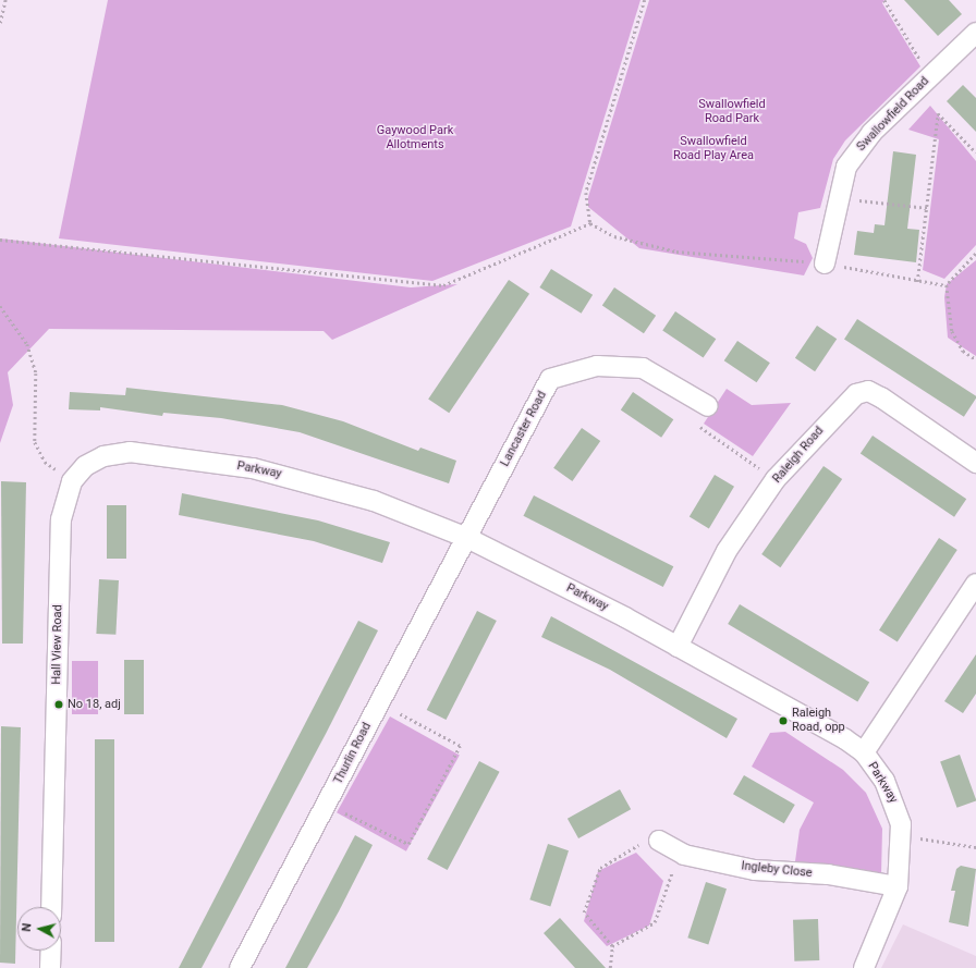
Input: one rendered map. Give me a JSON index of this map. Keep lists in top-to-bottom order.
{
  "streets": {
    "street": [
      "Swallowfield Road",
      "Lancaster Road",
      "Raleigh Road",
      "Parkway",
      "Hall View Road",
      "Thurlin Road",
      "Ingleby Close"
    ]
  },
  "crossings": [
    ["Lancaster Road", "Parkway"],
    ["Lancaster Road", "Thurlin Road"],
    ["Raleigh Road", "Parkway"],
    ["Parkway", "Hall View Road"],
    ["Parkway", "Thurlin Road"],
    ["Parkway", "Ingleby Close"]
  ],
  "parks": ["Swallowfield Road Park", "Gaywood Park Allotments", "Swallowfield Road Play Area"],
  "places": ["No 18, adj", "Raleigh Road, opp"],
  "north": "left"
}
